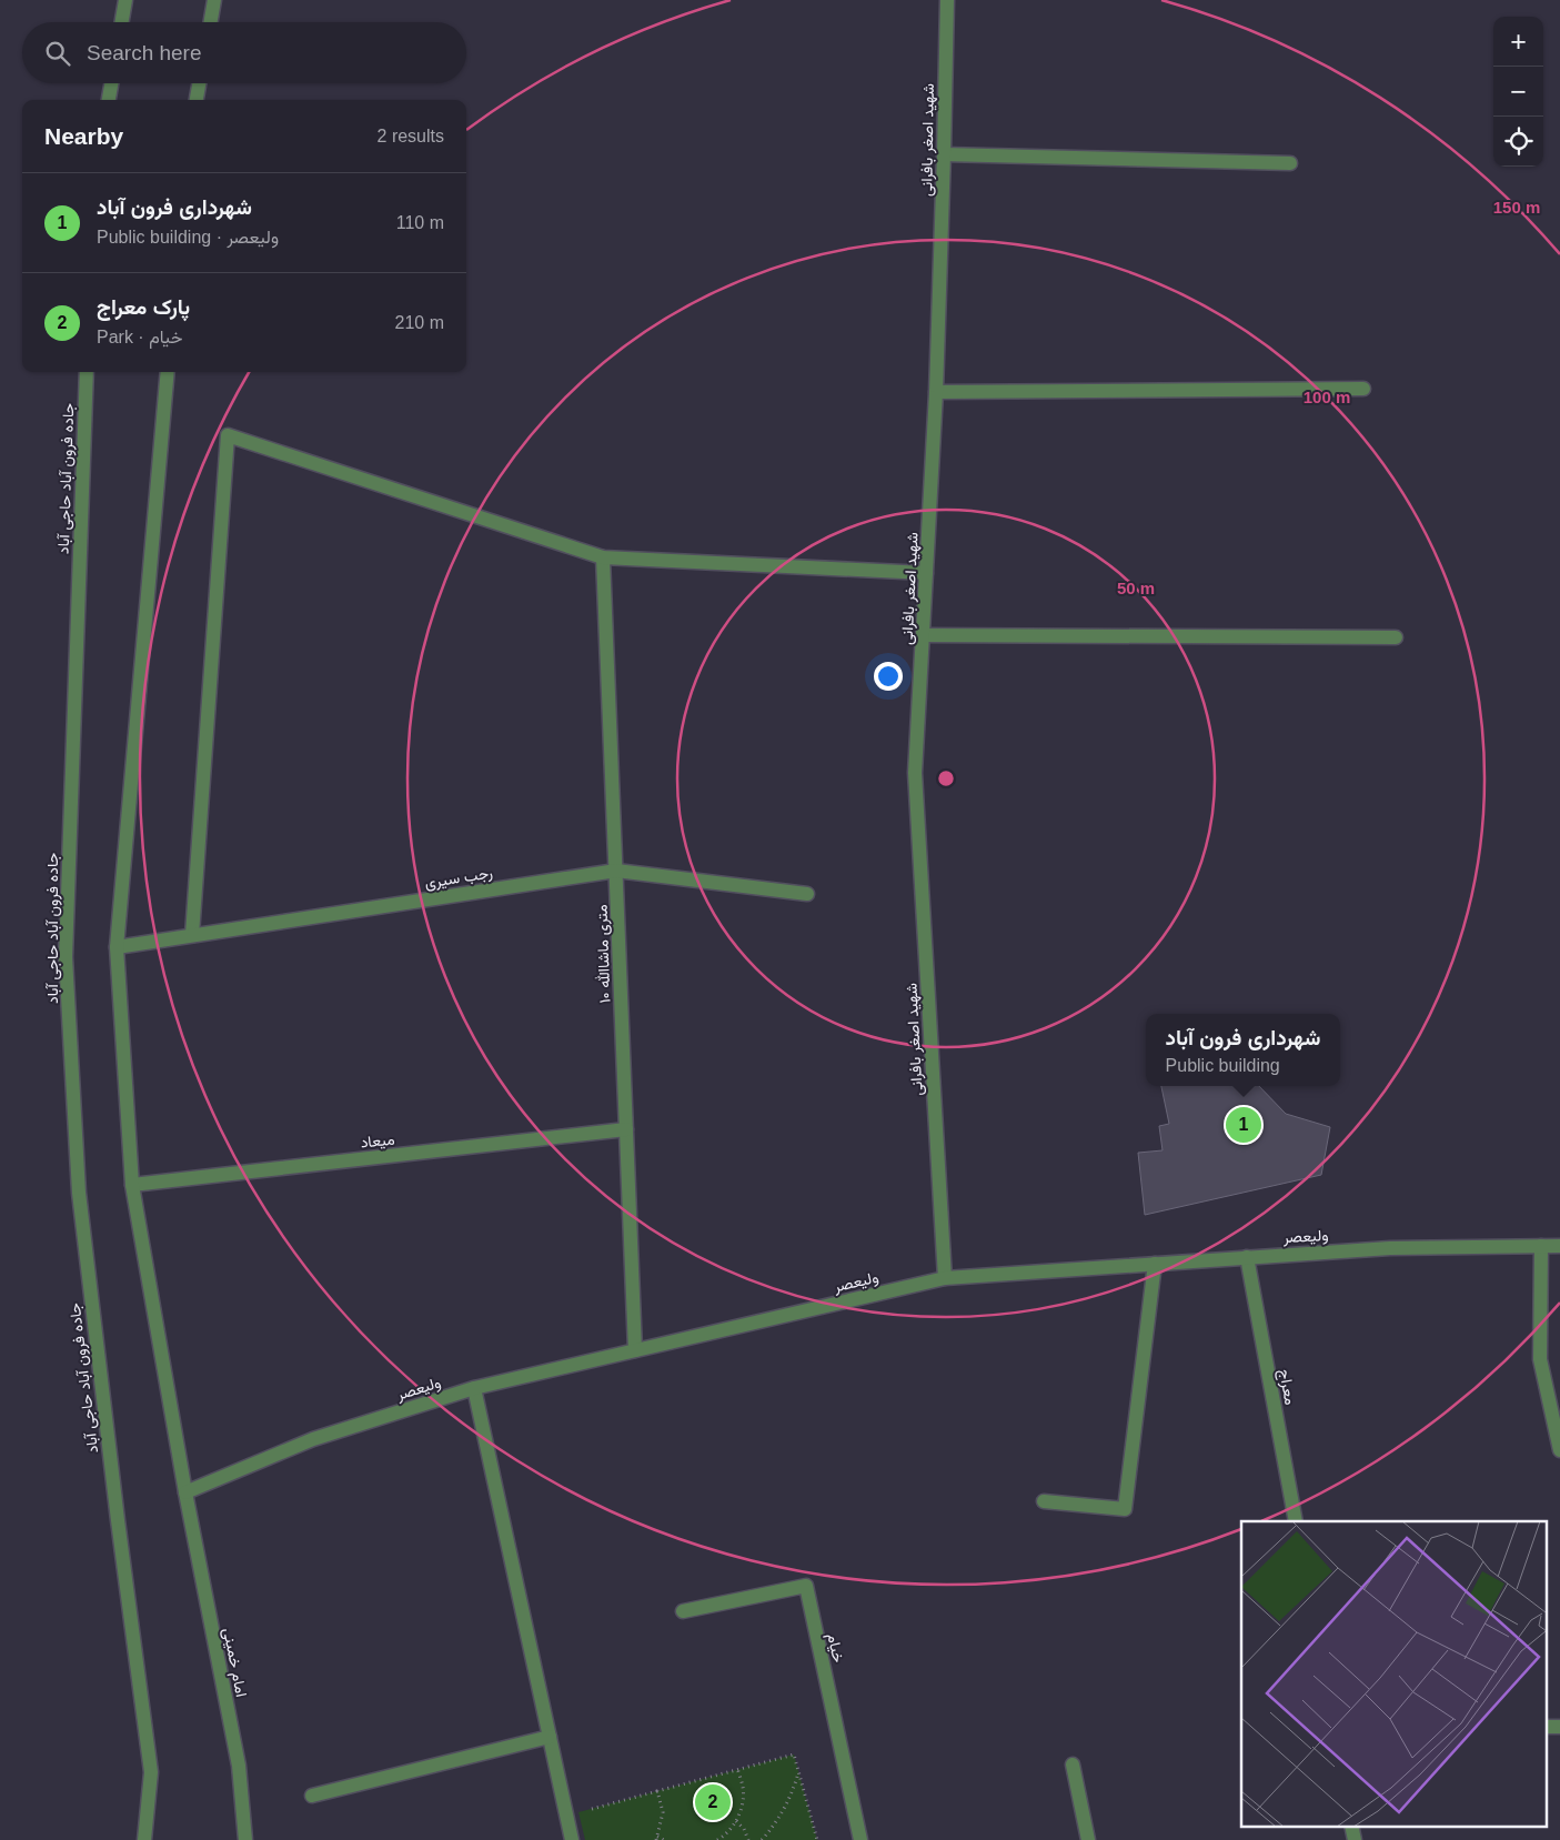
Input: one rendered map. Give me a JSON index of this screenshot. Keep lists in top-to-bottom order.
{
  "streets": {
    "street": [
      "شهید اصغر بافرانی",
      "جاده فرون آباد حاجی آباد",
      "رجب سیری",
      "۱۰ متری ماشاالله",
      "میعاد",
      "ولیعصر",
      "معراج",
      "خیام",
      "امام خمینی"
    ]
  },
  "crossings": [
    ["شهید اصغر بافرانی", "ولیعصر"],
    ["رجب سیری", "۱۰ متری ماشاالله"],
    ["۱۰ متری ماشاالله", "میعاد"],
    ["۱۰ متری ماشاالله", "ولیعصر"],
    ["ولیعصر", "معراج"],
    ["ولیعصر", "امام خمینی"]
  ],
  "page": {
    "map_buttons": ["+", "−"],
    "search": "Search here",
    "heading": ["Nearby", "2 results"],
    "list": [
      {
        "mark": "1",
        "name": "شهرداری فرون آباد",
        "note": "Public building · ولیعصر",
        "value": "110 m"
      },
      {
        "mark": "2",
        "name": "پارک معراج",
        "note": "Park · خیام",
        "value": "210 m"
      }
    ],
    "popup": ["شهرداری فرون آباد", "Public building"],
    "pins": ["1", "2"]
  },
  "rings": ["150 m", "100 m", "50 m"]
}
